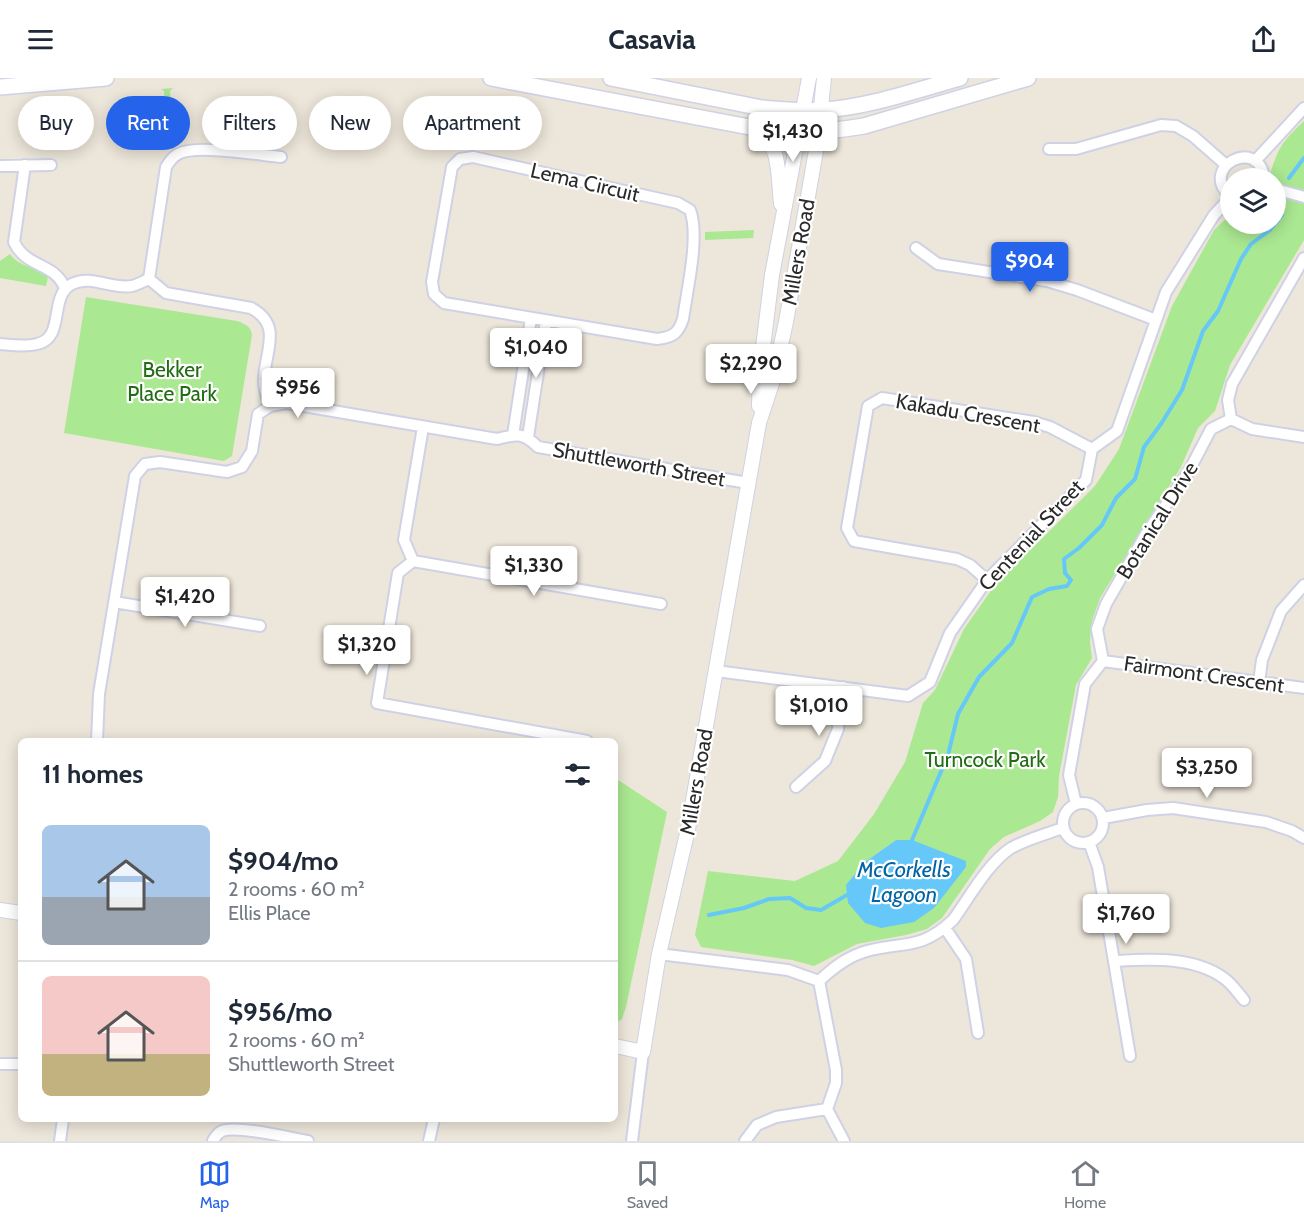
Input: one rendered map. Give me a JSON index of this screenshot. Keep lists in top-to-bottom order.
{
  "streets": {
    "street": [
      "Lema Circuit",
      "Millers Road",
      "Kakadu Crescent",
      "Shuttleworth Street",
      "Botanical Drive",
      "Centenial Street",
      "Fairmont Crescent"
    ]
  },
  "crossings": [
    ["Millers Road", "Shuttleworth Street"],
    ["Millers Road", "Centenial Street"],
    ["Kakadu Crescent", "Centenial Street"],
    ["Botanical Drive", "Fairmont Crescent"]
  ],
  "water": ["McCorkells Lagoon"],
  "parks": ["Bekker Place Park", "Turncock Park"],
  "page": {
    "header": "Casavia",
    "chip": [
      "Buy",
      "Rent",
      "Filters",
      "New",
      "Apartment"
    ],
    "price": [
      "$1,430",
      "$904",
      "$1,040",
      "$2,290",
      "$956",
      "$1,330",
      "$1,420",
      "$1,320",
      "$1,010",
      "$3,250",
      "$1,760"
    ],
    "heading": "11 homes",
    "list": [
      {
        "name": "$904/mo",
        "note": "2 rooms · 60 m² · Ellis Place"
      },
      {
        "name": "$956/mo",
        "note": "2 rooms · 60 m² · Shuttleworth Street"
      }
    ],
    "tabs": ["Map", "Saved", "Home"]
  }
}
